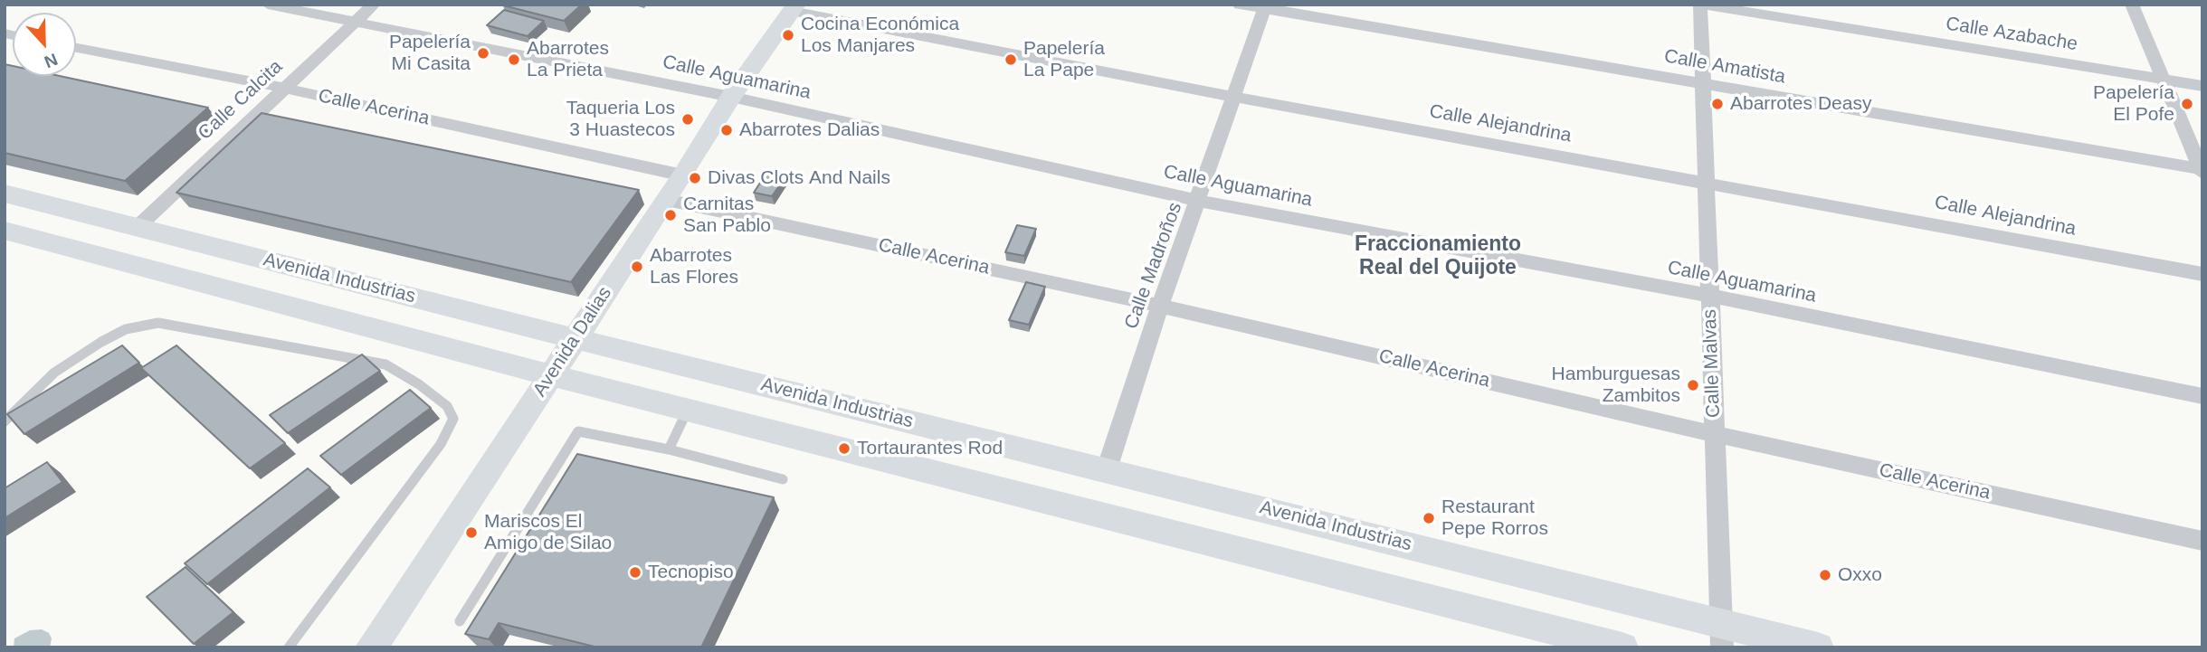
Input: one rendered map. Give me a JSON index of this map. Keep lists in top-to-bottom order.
{
  "streets": {
    "main road": ["Avenida Industrias"],
    "street": [
      "Calle Azabache",
      "Calle Amatista",
      "Calle Aguamarina",
      "Calle Calcita",
      "Calle Acerina",
      "Calle Alejandrina",
      "Calle Madroños",
      "Avenida Dalias",
      "Calle Malvas"
    ]
  },
  "crossings": [
    ["Calle Azabache", "Calle Malvas"],
    ["Calle Amatista", "Calle Madroños"],
    ["Calle Amatista", "Calle Malvas"],
    ["Calle Aguamarina", "Calle Calcita"],
    ["Calle Aguamarina", "Calle Madroños"],
    ["Calle Aguamarina", "Avenida Dalias"],
    ["Calle Aguamarina", "Calle Malvas"],
    ["Calle Calcita", "Calle Acerina"],
    ["Calle Calcita", "Avenida Industrias"],
    ["Calle Acerina", "Calle Madroños"],
    ["Calle Acerina", "Avenida Dalias"],
    ["Calle Acerina", "Calle Malvas"],
    ["Calle Alejandrina", "Calle Madroños"],
    ["Calle Alejandrina", "Avenida Dalias"],
    ["Calle Alejandrina", "Calle Malvas"],
    ["Calle Madroños", "Avenida Industrias"],
    ["Avenida Industrias", "Avenida Dalias"],
    ["Avenida Industrias", "Calle Malvas"]
  ],
  "districts": ["Fraccionamiento Real del Quijote"],
  "places": [
    "Cocina Económica Los Manjares",
    "Papelería Mi Casita",
    "Abarrotes La Prieta",
    "Papelería La Pape",
    "Abarrotes Deasy",
    "Papelería El Pofe",
    "Taqueria Los 3 Huastecos",
    "Abarrotes Dalias",
    "Divas Clots And Nails",
    "Carnitas San Pablo",
    "Abarrotes Las Flores",
    "Hamburguesas Zambitos",
    "Tortaurantes Rod",
    "Restaurant Pepe Rorros",
    "Mariscos El Amigo de Silao",
    "Tecnopiso",
    "Oxxo"
  ],
  "north": "bottom"
}
